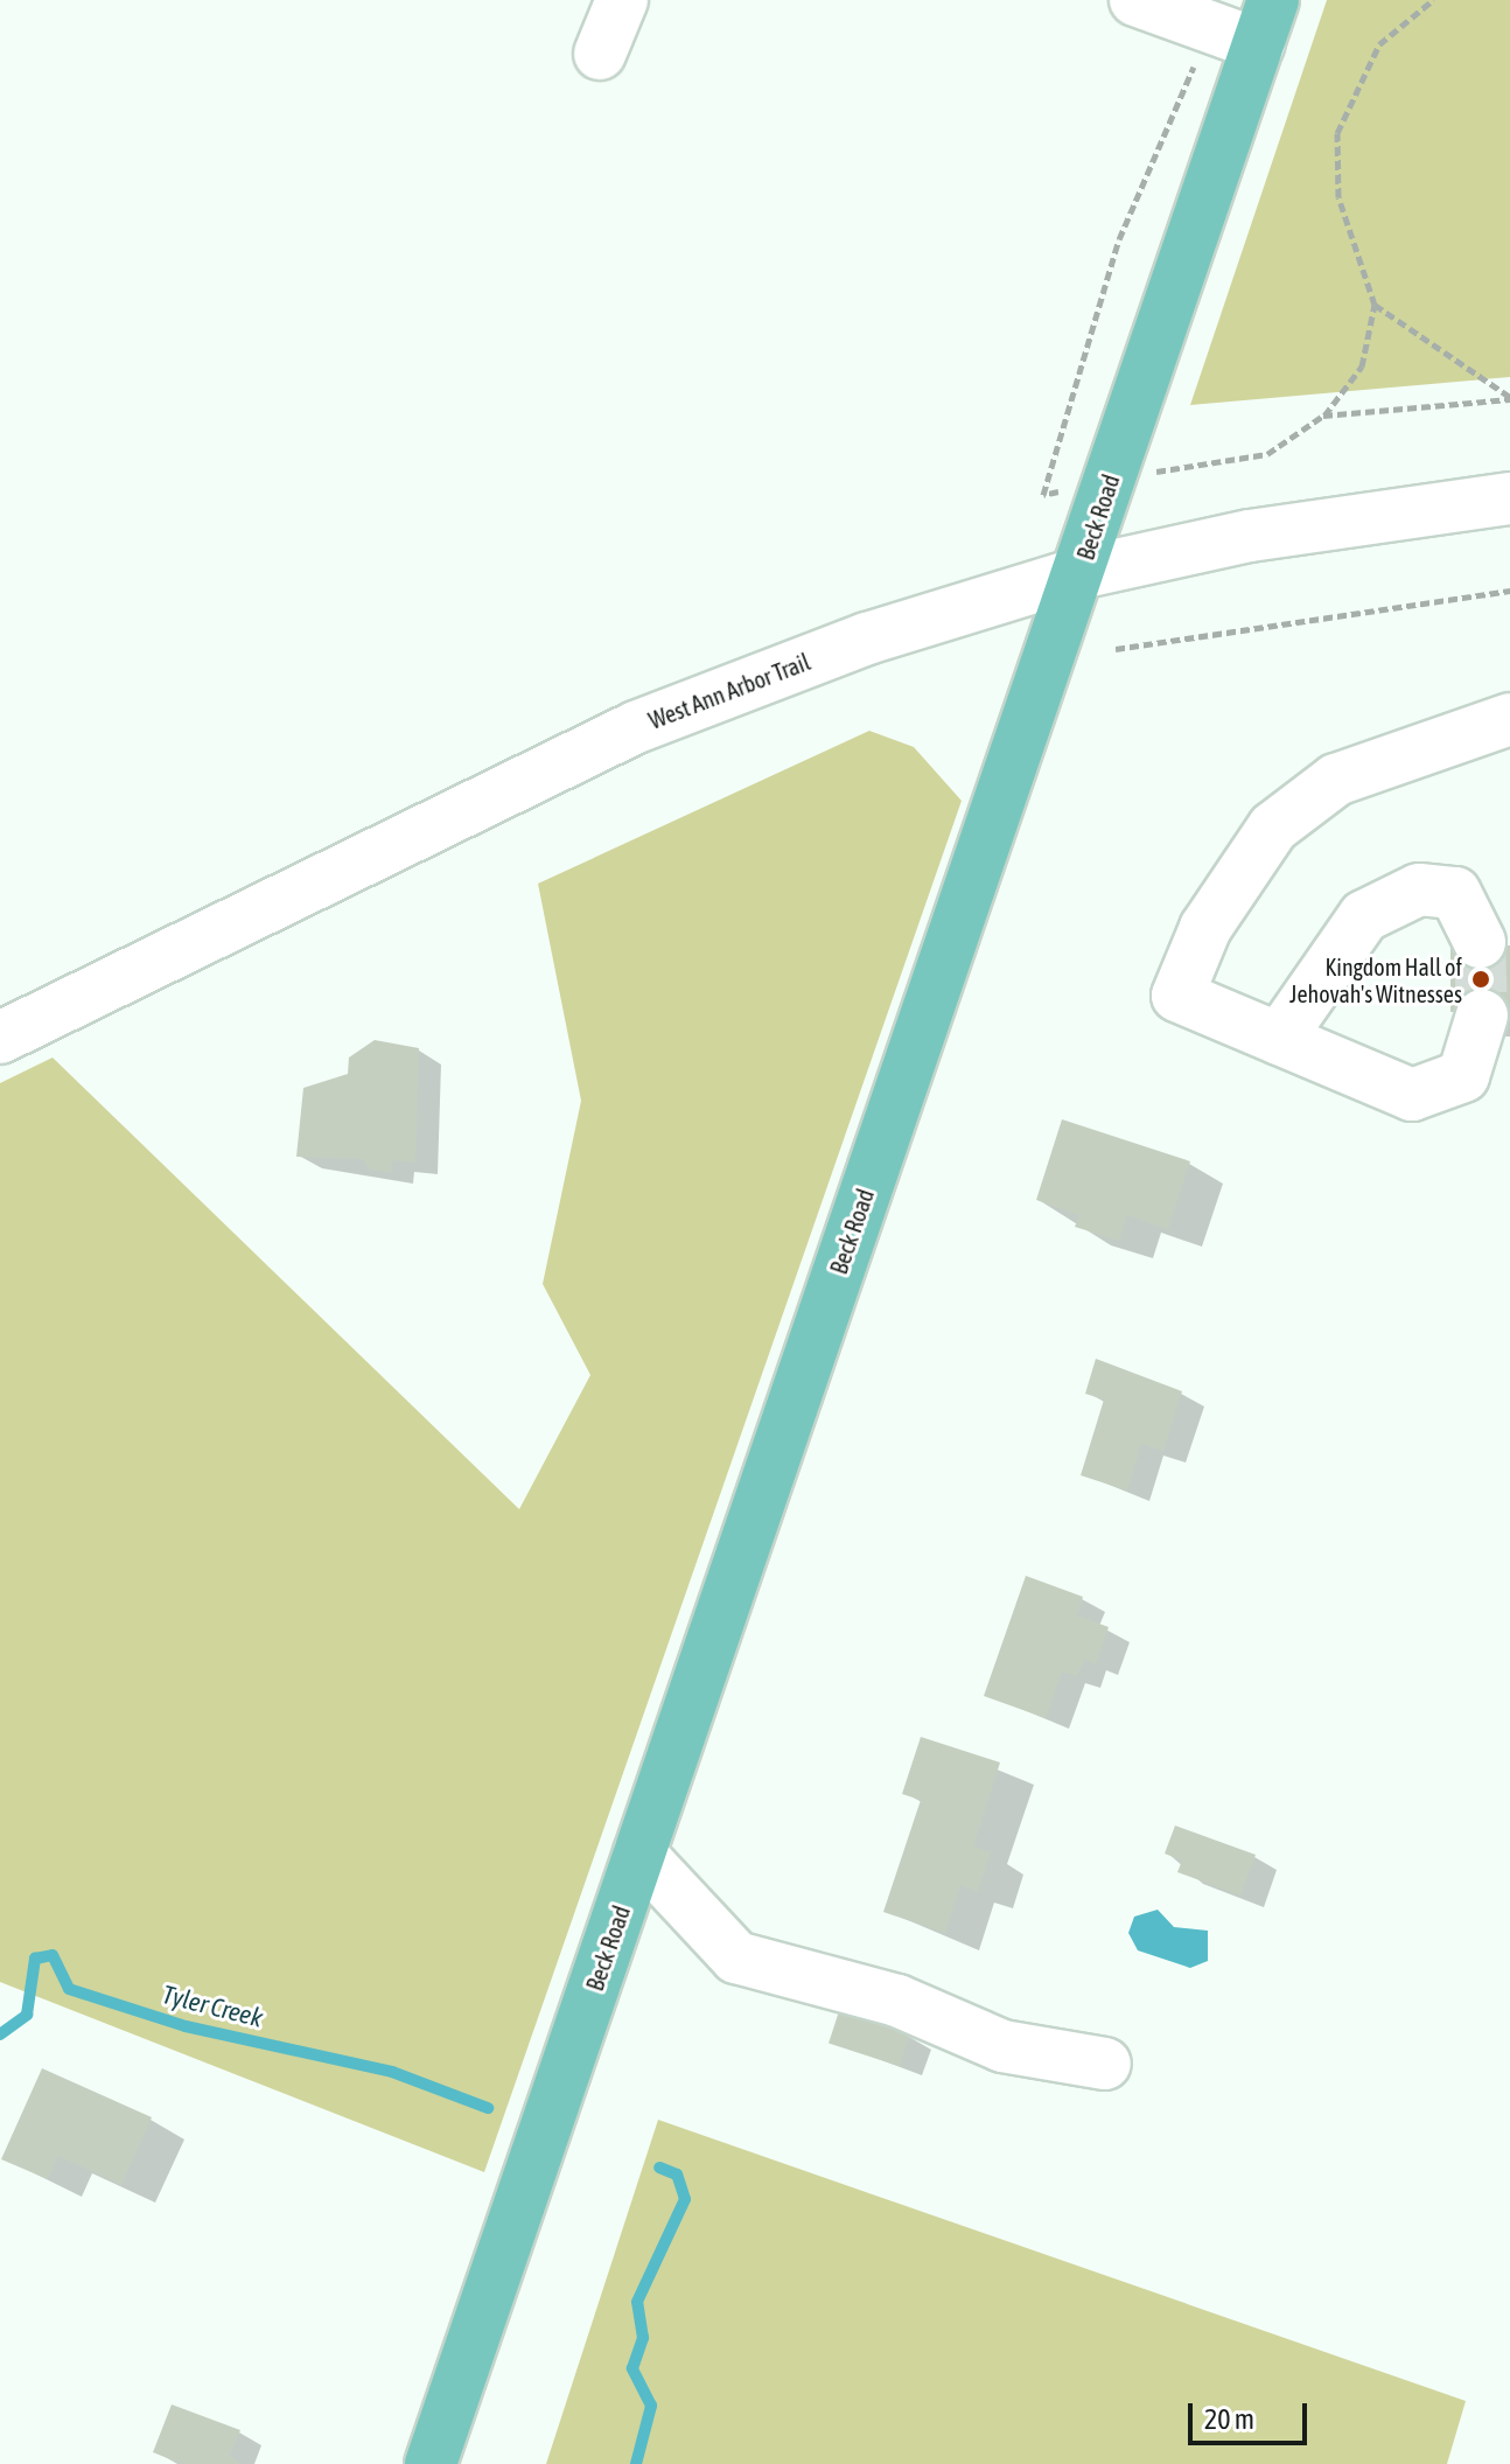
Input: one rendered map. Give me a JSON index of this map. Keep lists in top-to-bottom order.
{
  "streets": {
    "main road": ["Beck Road"],
    "street": ["West Ann Arbor Trail"]
  },
  "crossings": [
    ["Beck Road", "West Ann Arbor Trail"]
  ],
  "water": ["Tyler Creek"],
  "places": ["Kingdom Hall of Jehovah's Witnesses"],
  "scale_bar": "20 m"
}
